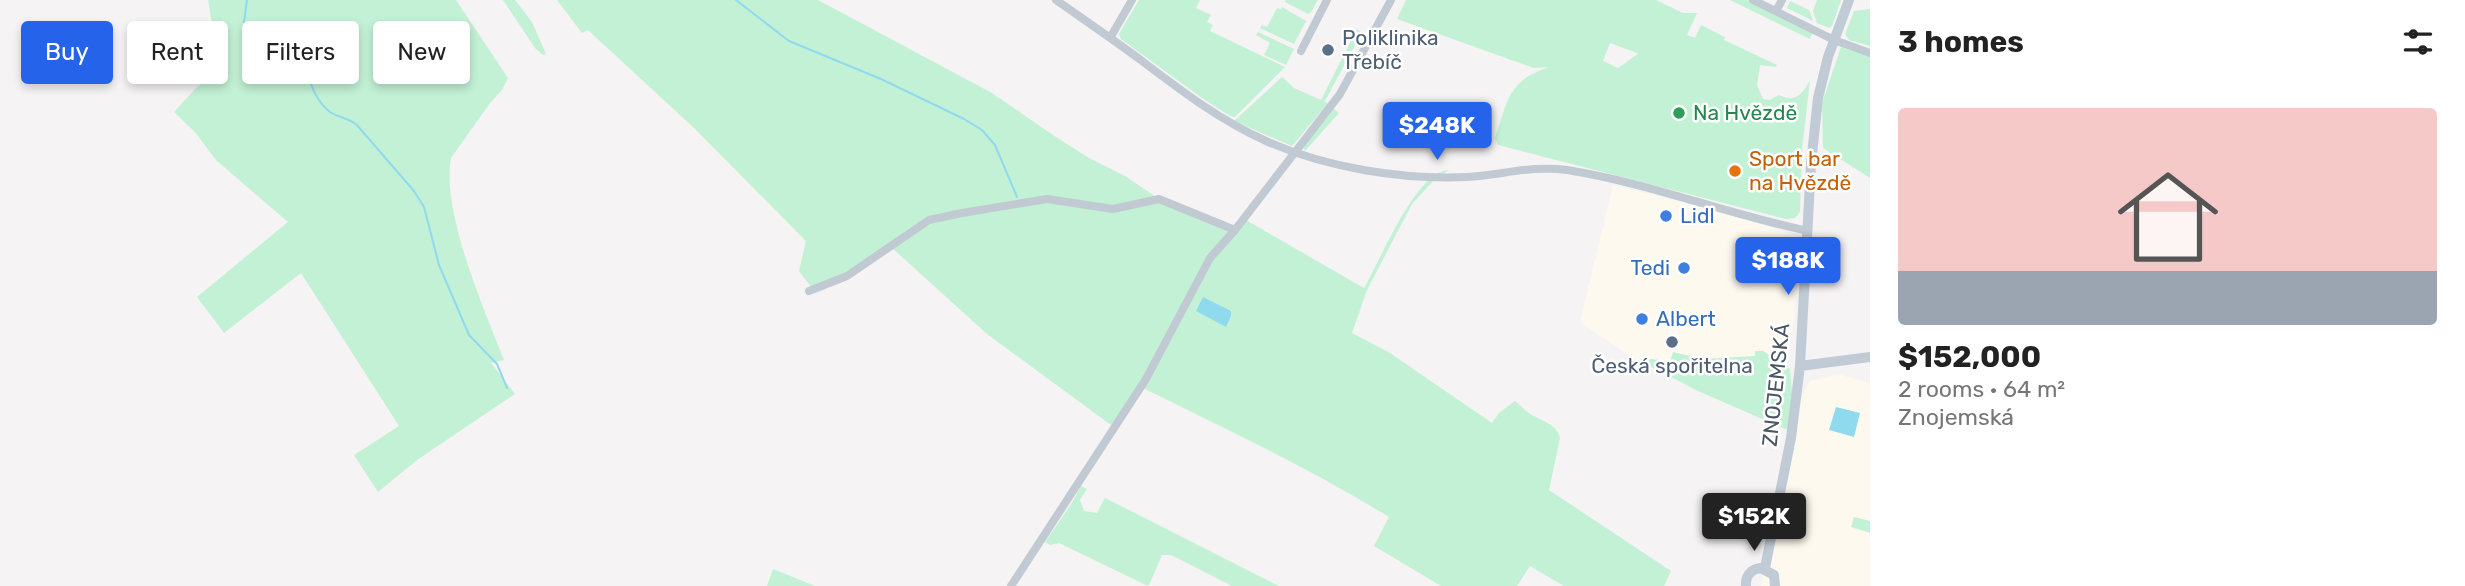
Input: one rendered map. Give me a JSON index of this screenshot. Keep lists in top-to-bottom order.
{
  "streets": {
    "street": ["ZNOJEMSKÁ"]
  },
  "places": [
    "Poliklinika Třebíč",
    "Na Hvězdě",
    "Sport bar na Hvězdě",
    "Lidl",
    "Tedi",
    "Albert",
    "Česká spořitelna"
  ],
  "page": {
    "heading": "3 homes",
    "chip": [
      "Buy",
      "Rent",
      "Filters",
      "New"
    ],
    "list": [
      {
        "name": "$152,000",
        "note": "2 rooms · 64 m² · Znojemská"
      }
    ],
    "price": ["$248K", "$188K", "$152K"]
  }
}
